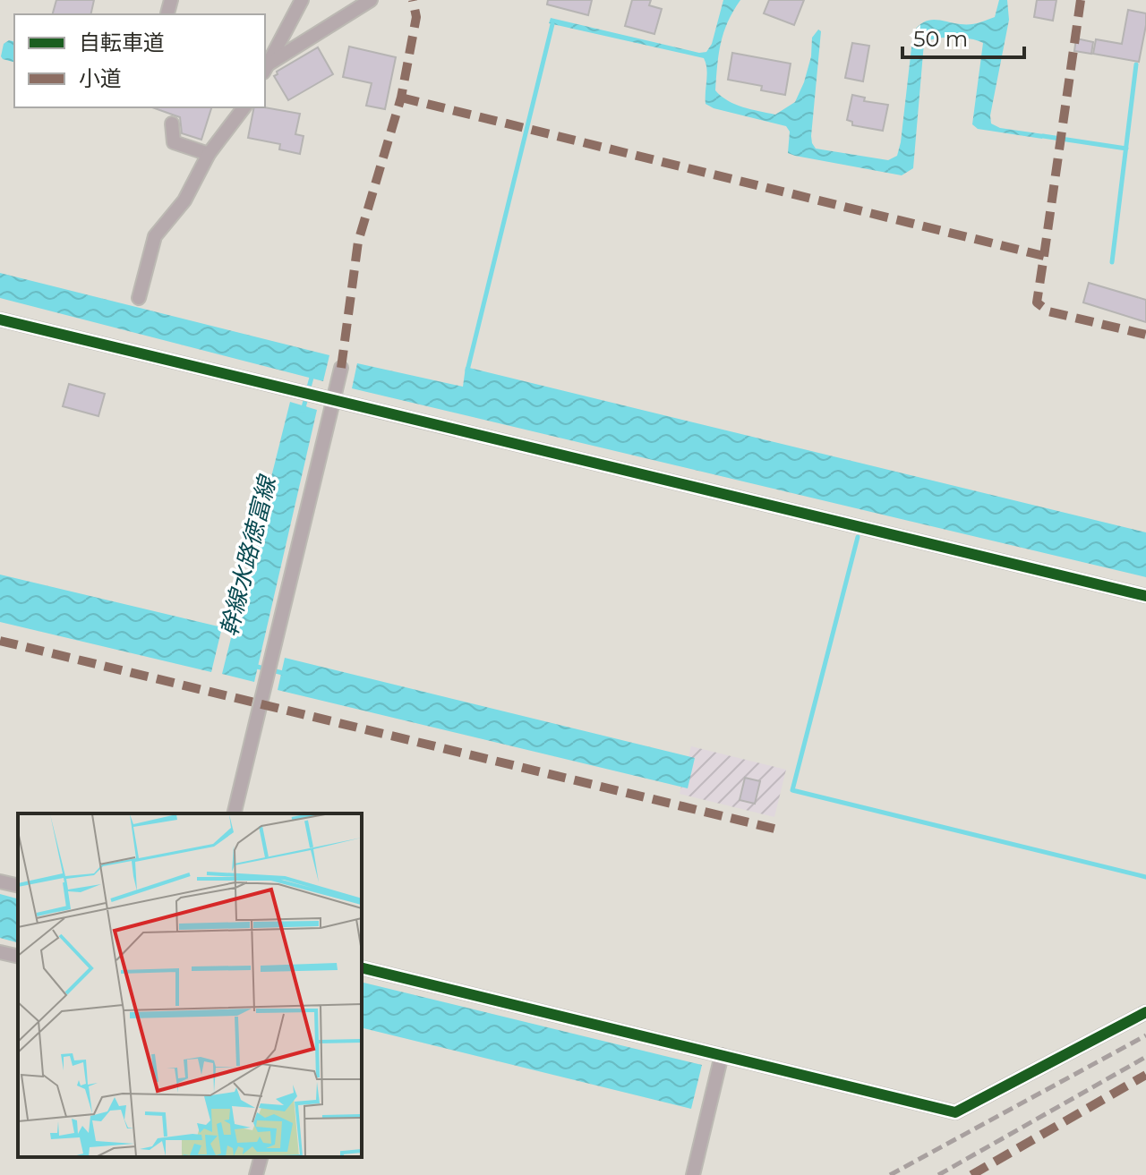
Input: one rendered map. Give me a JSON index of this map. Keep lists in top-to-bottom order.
{
  "water": ["幹線水路徳富線"],
  "legend": ["自転車道", "小道"],
  "scale_bar": "50 m"
}
